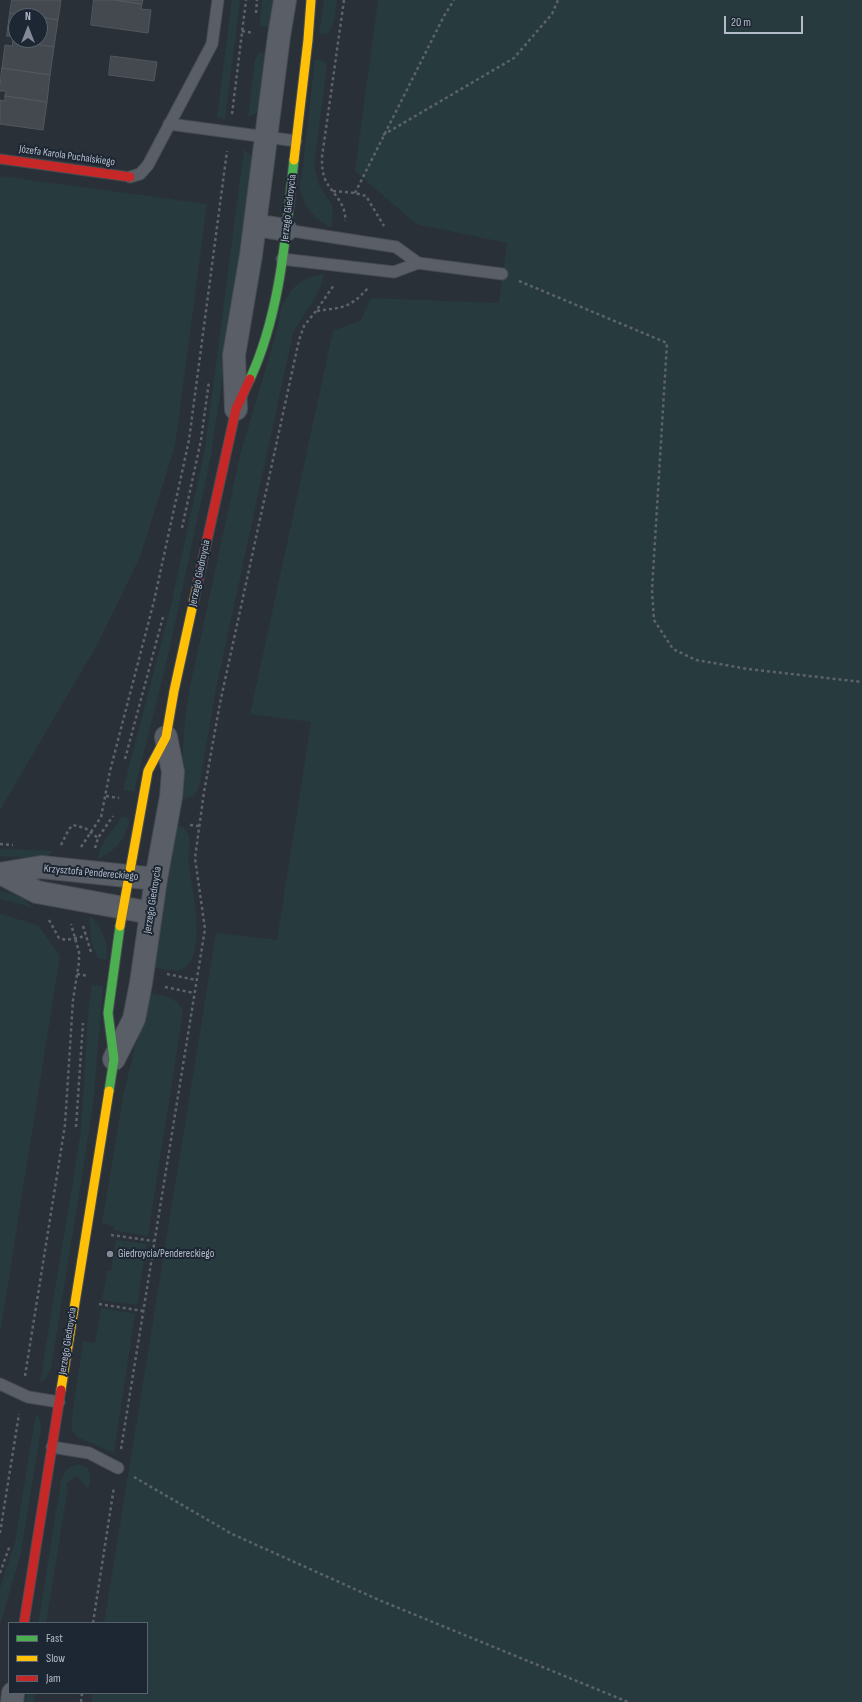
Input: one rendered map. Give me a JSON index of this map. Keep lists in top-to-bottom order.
{
  "streets": {
    "street": ["Józefa Karola Puchalskiego", "Jerzego Giedroycia", "Krzysztofa Pendereckiego"]
  },
  "crossings": [
    ["Jerzego Giedroycia", "Krzysztofa Pendereckiego"]
  ],
  "places": ["Giedroycia/Pendereckiego"],
  "legend": ["Fast", "Slow", "Jam"],
  "scale_bar": "20 m",
  "north": "top"
}
